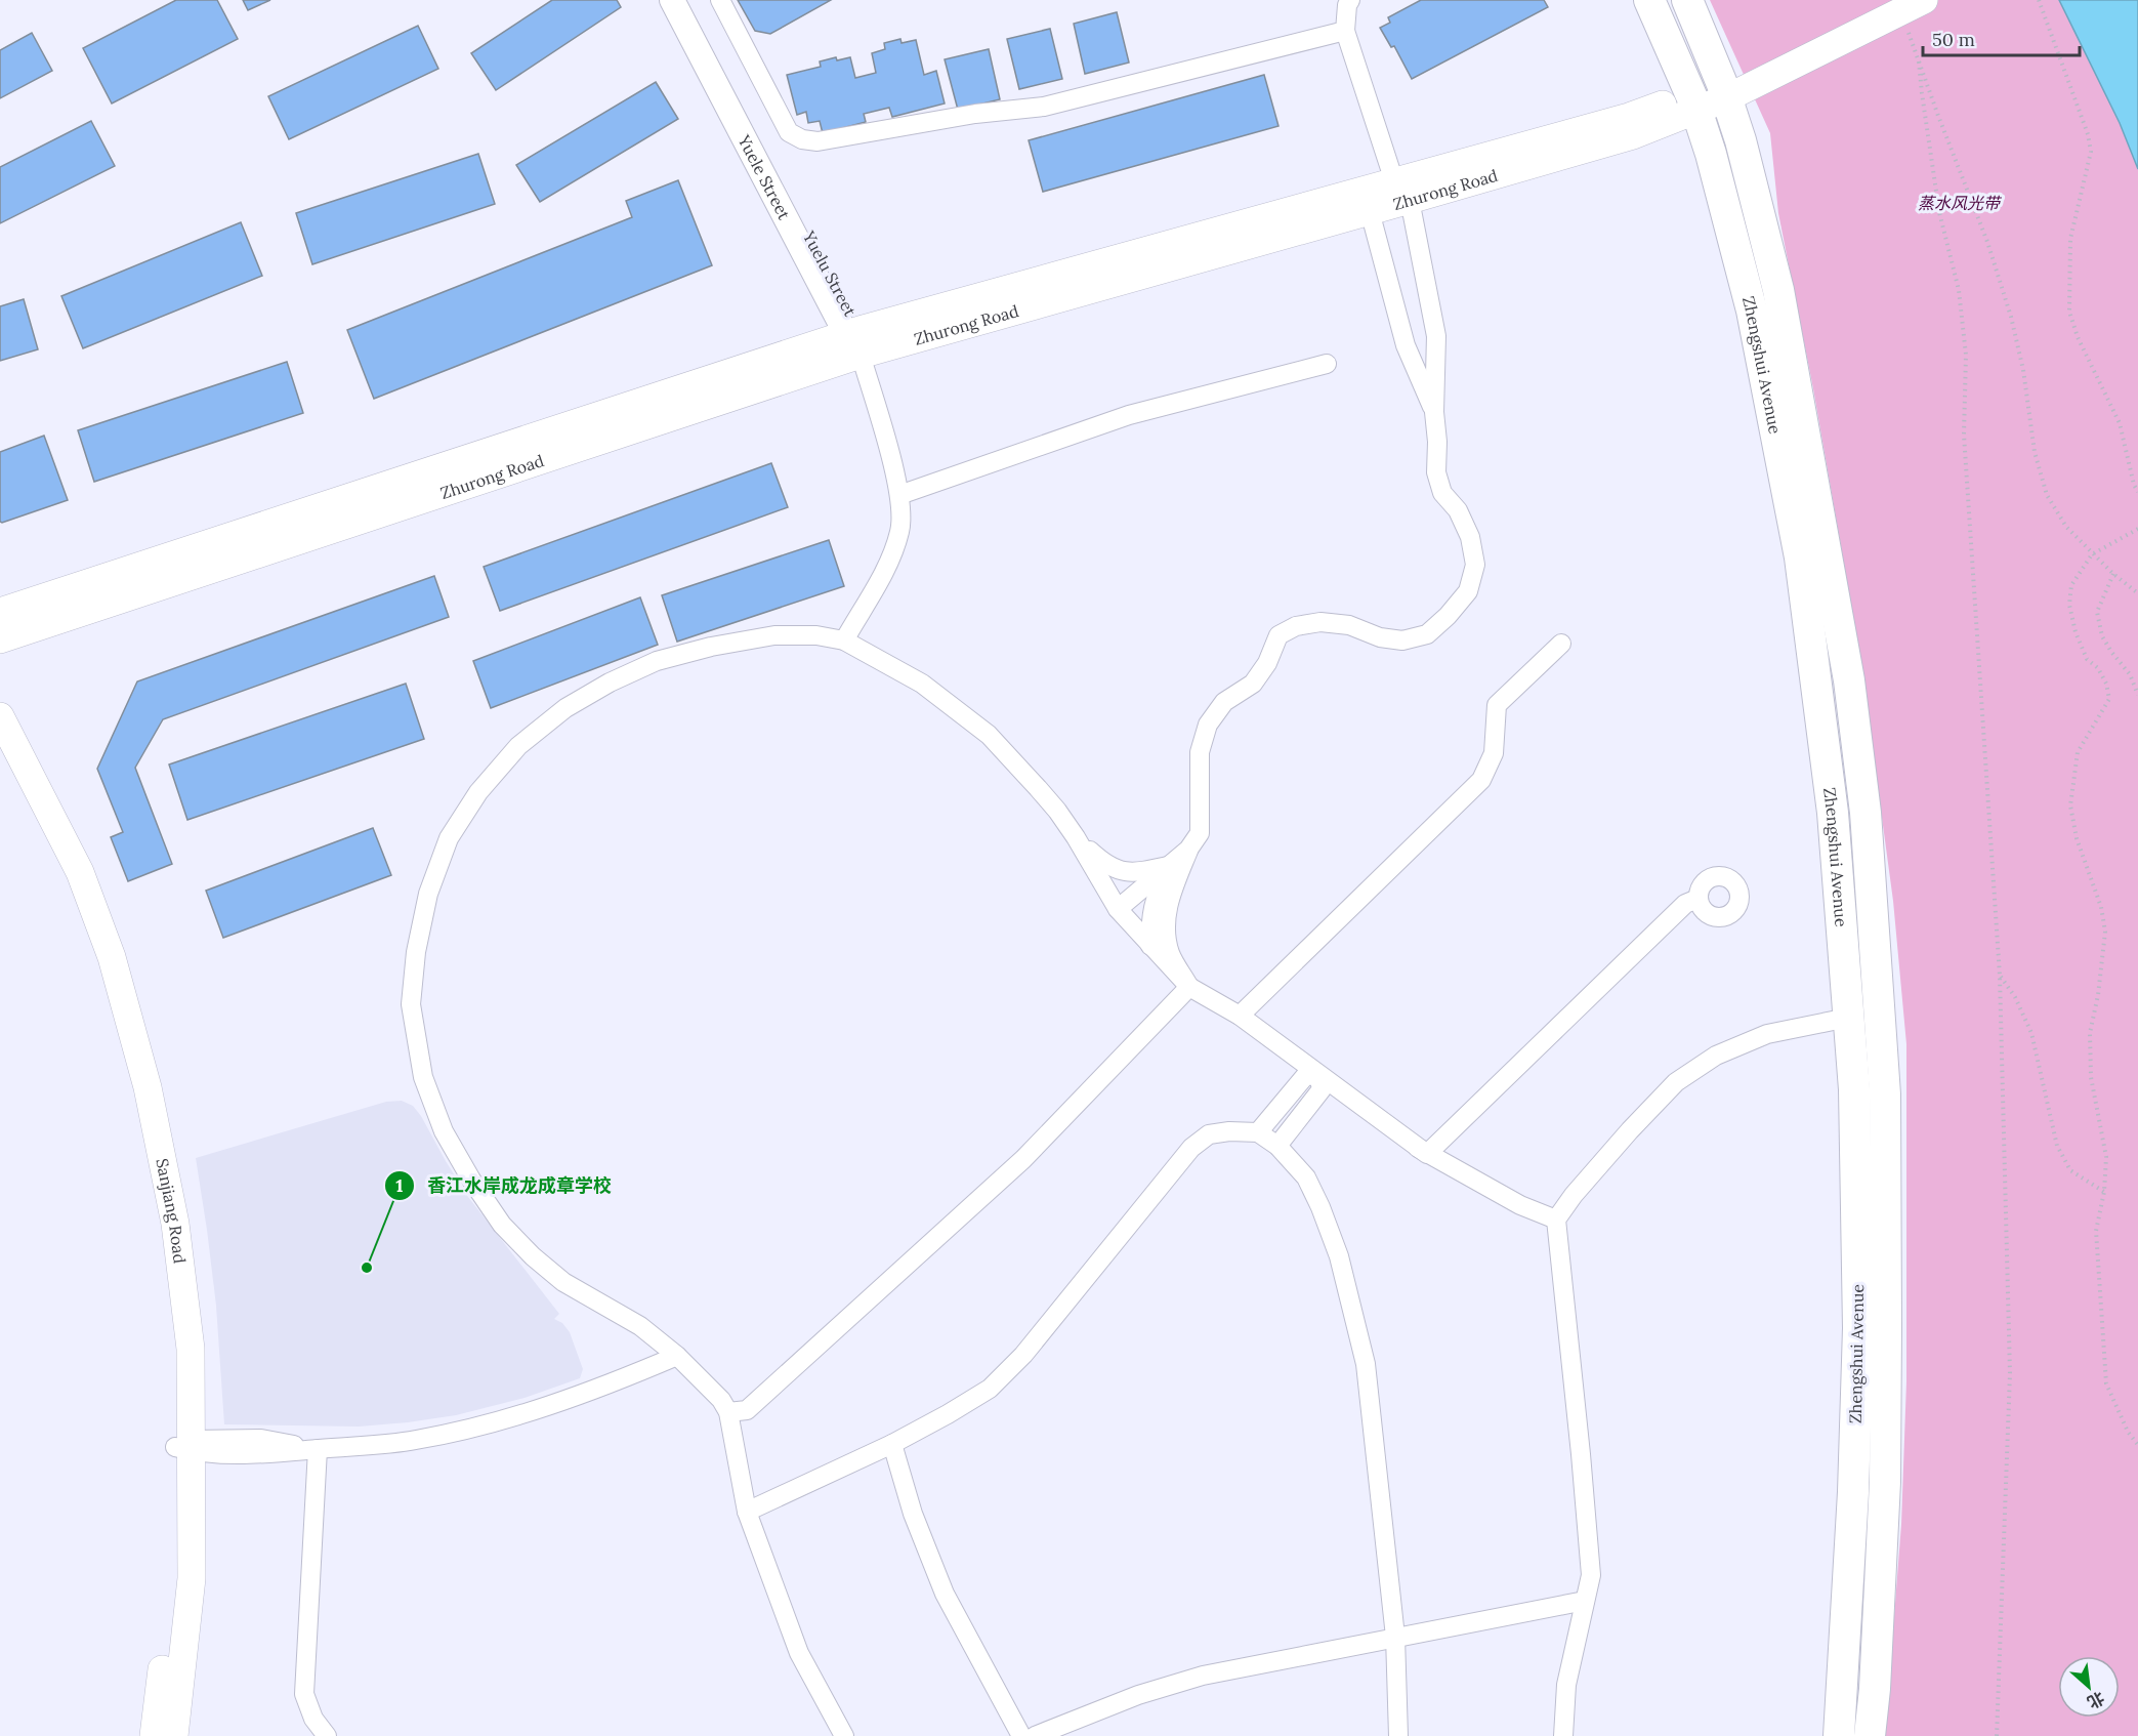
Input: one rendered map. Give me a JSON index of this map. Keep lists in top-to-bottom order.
{
  "streets": {
    "main road": ["Zhurong Road", "Zhengshui Avenue", "Sanjiang Road"],
    "street": ["Yuele Street", "Yuelu Street"]
  },
  "crossings": [
    ["Yuele Street", "Zhurong Road"],
    ["Yuele Street", "Yuelu Street"],
    ["Zhurong Road", "Yuelu Street"],
    ["Zhurong Road", "Zhengshui Avenue"]
  ],
  "parks": ["蒸水风光带"],
  "places": ["香江水岸成龙成章学校"],
  "scale_bar": "50 m",
  "north": "bottom right"
}
